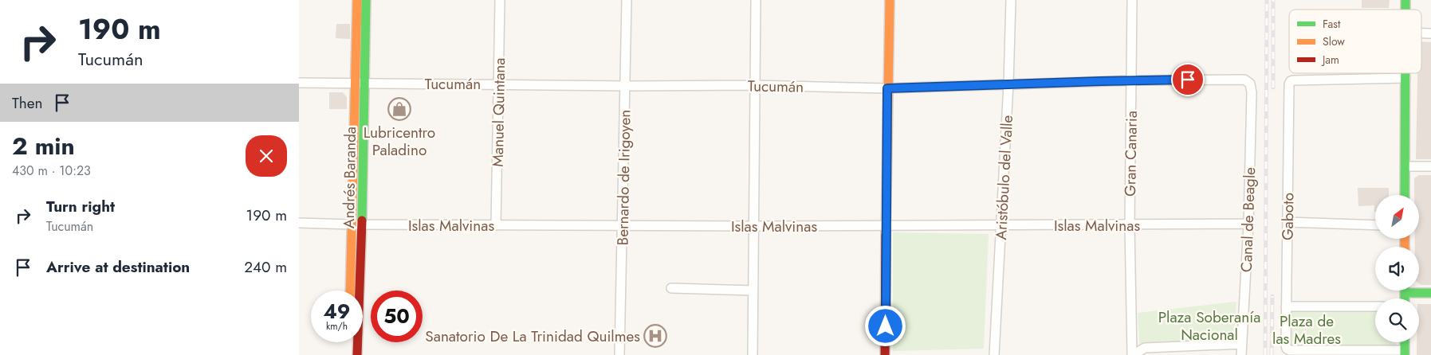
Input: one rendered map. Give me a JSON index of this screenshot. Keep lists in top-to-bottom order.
{
  "streets": {
    "main road": ["Andrés Baranda"],
    "street": [
      "Tucumán",
      "Manuel Quintana",
      "Gran Canaria",
      "Bernardo de Irigoyen",
      "Aristóbulo del Valle",
      "Gaboto",
      "Canal de Beagle",
      "Islas Malvinas"
    ]
  },
  "crossings": [
    ["Tucumán", "Manuel Quintana"],
    ["Tucumán", "Gran Canaria"],
    ["Tucumán", "Andrés Baranda"],
    ["Tucumán", "Bernardo de Irigoyen"],
    ["Tucumán", "Aristóbulo del Valle"],
    ["Tucumán", "Canal de Beagle"],
    ["Manuel Quintana", "Islas Malvinas"],
    ["Gran Canaria", "Islas Malvinas"],
    ["Andrés Baranda", "Islas Malvinas"],
    ["Bernardo de Irigoyen", "Islas Malvinas"],
    ["Aristóbulo del Valle", "Islas Malvinas"],
    ["Canal de Beagle", "Islas Malvinas"]
  ],
  "parks": ["Plaza Soberanía Nacional", "Plaza de las Madres"],
  "places": {
    "shop": ["Lubricentro Paladino"],
    "hospital": ["Sanatorio De La Trinidad Quilmes"]
  },
  "legend": ["Fast", "Slow", "Jam"],
  "north": "top right",
  "page": {
    "turn": ["190 m", "Tucumán"],
    "then": "Then",
    "heading": ["2 min", "430 m · 10:23"],
    "list": [
      {
        "name": "Turn right",
        "note": "Tucumán",
        "value": "190 m"
      },
      {
        "name": "Arrive at destination",
        "value": "240 m"
      }
    ],
    "speed": "49 km/h",
    "limit": "50"
  }
}
